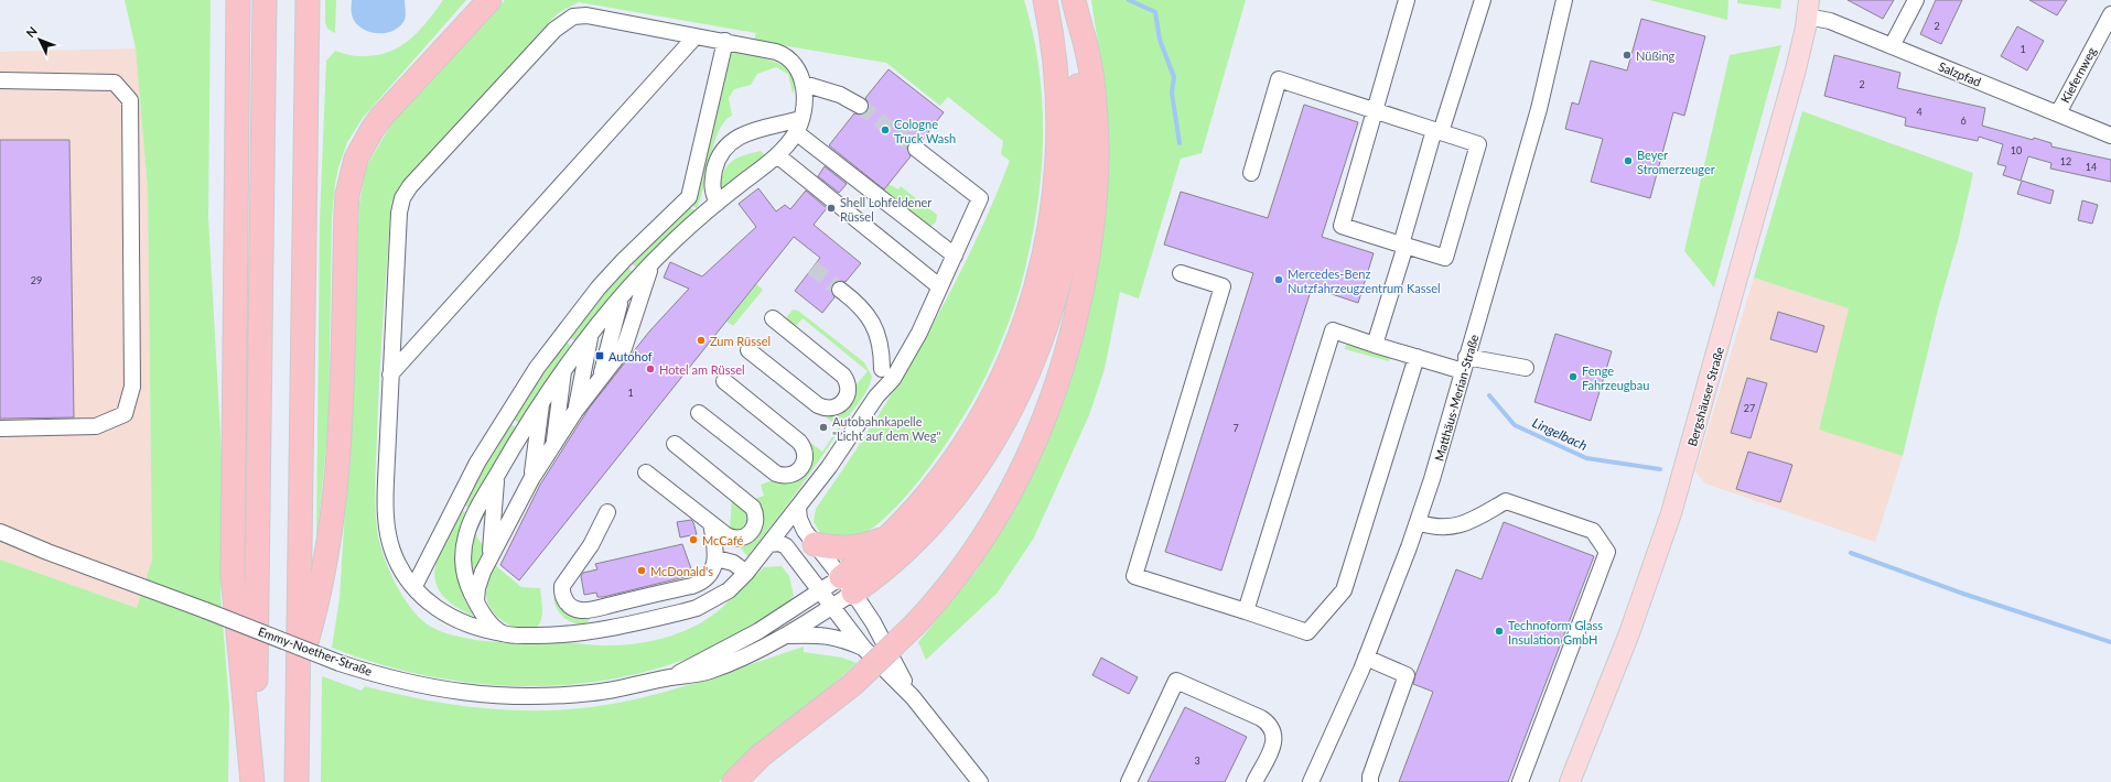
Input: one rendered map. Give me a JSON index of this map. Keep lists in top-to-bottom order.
{
  "streets": {
    "main road": ["Bergshäuser Straße"],
    "street": [
      "Salzpfad",
      "Kiefernweg",
      "Matthäus-Merian-Straße",
      "Emmy-Noether-Straße"
    ]
  },
  "crossings": [
    ["Salzpfad", "Kiefernweg"],
    ["Salzpfad", "Bergshäuser Straße"]
  ],
  "water": ["Lingelbach"],
  "places": {
    "other": [
      "Nüßing",
      "Cologne Truck Wash",
      "Beyer Stromerzeuger",
      "Shell Lohfeldener Rüssel",
      "Mercedes-Benz Nutzfahrzeugzentrum Kassel",
      "Zum Rüssel",
      "Hotel am Rüssel",
      "Fenge Fahrzeugbau",
      "Autobahnkapelle \"Licht auf dem Weg\"",
      "McCafé",
      "McDonald's",
      "Technoform Glass Insulation GmbH"
    ],
    "transit": ["Autohof"]
  },
  "house_numbers": [
    "2",
    "1",
    "2",
    "4",
    "6",
    "10",
    "12",
    "14",
    "29",
    "1",
    "27",
    "7",
    "3"
  ],
  "north": "top left"
}
